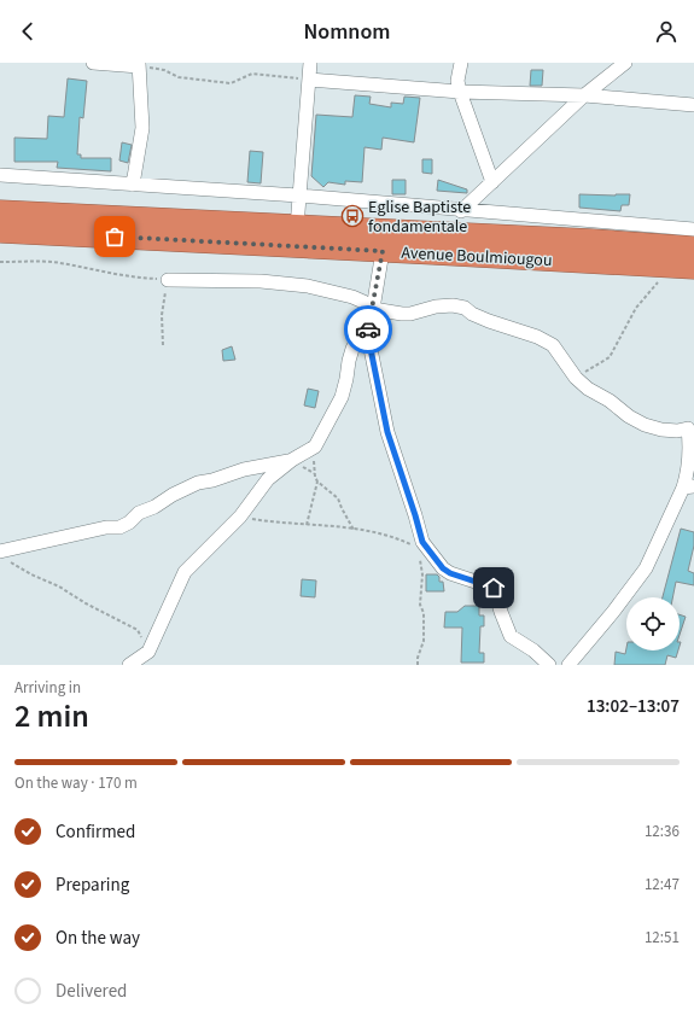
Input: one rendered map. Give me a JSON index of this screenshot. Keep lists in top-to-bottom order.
{
  "streets": {
    "highway": ["Avenue Boulmiougou"]
  },
  "places": {
    "bus stop": ["Eglise Baptiste fondamentale"]
  },
  "page": {
    "header": "Nomnom",
    "heading": ["2 min", "Arriving in", "13:02–13:07"],
    "bar": "On the way · 170 m",
    "list": [
      ["Confirmed", "12:36"],
      ["Preparing", "12:47"],
      ["On the way", "12:51"],
      "Delivered"
    ]
  }
}
